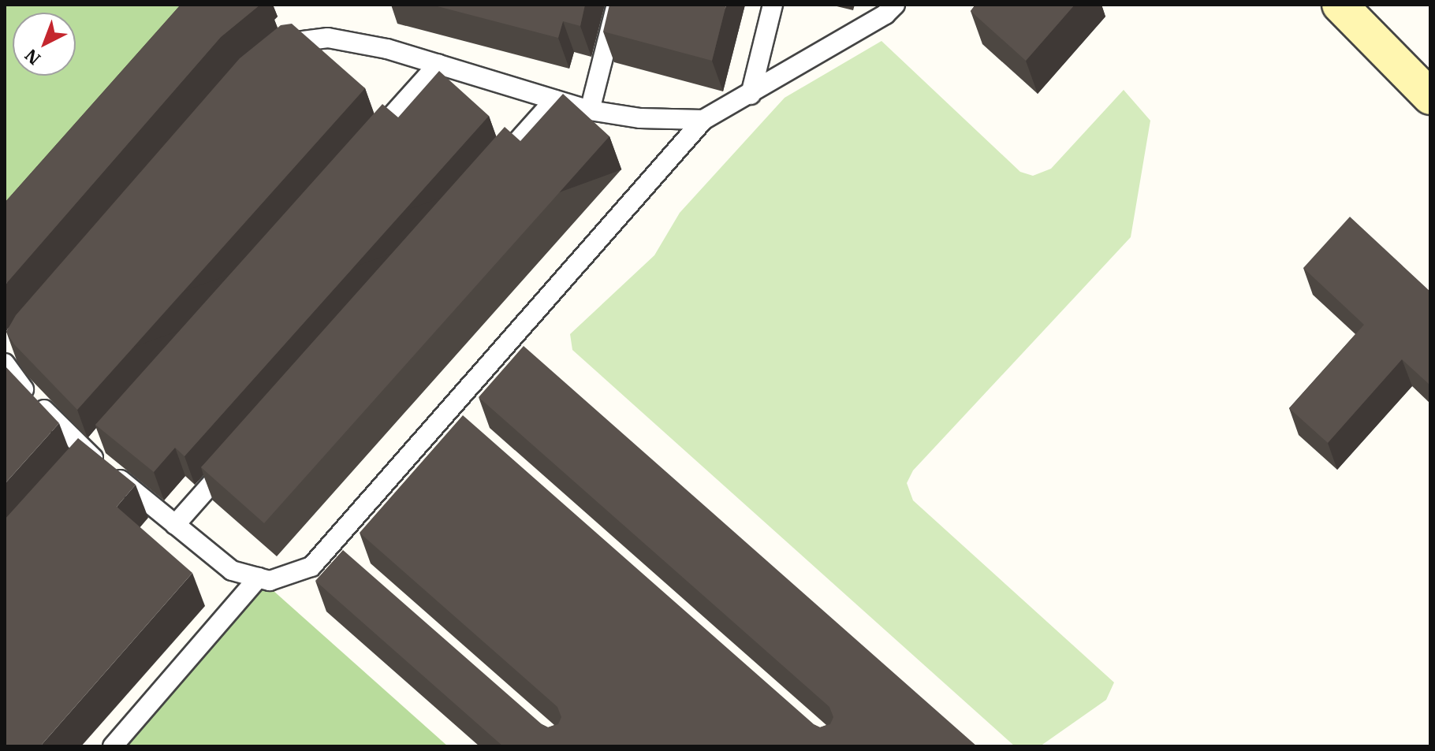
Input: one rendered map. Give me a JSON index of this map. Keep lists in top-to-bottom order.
{
  "north": "bottom left"
}
